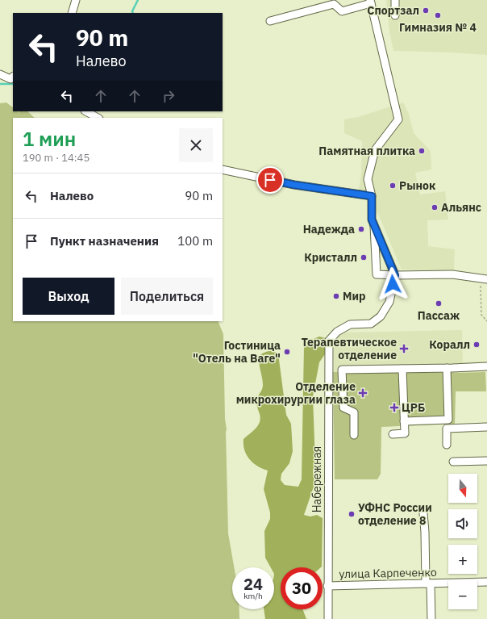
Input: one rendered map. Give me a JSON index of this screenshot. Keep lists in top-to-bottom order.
{
  "streets": {
    "street": ["Набережная", "улица Карпеченко"]
  },
  "crossings": [
    ["Набережная", "улица Карпеченко"]
  ],
  "places": {
    "other": [
      "Спортзал",
      "Гимназия № 4",
      "Памятная плитка",
      "Рынок",
      "Альянс",
      "Надежда",
      "Кристалл",
      "Мир",
      "Пассаж",
      "Коралл",
      "Гостиница \"Отель на Ваге\"",
      "УФНС России отделение 8"
    ],
    "health": ["Терапевтическое отделение", "Отделение микрохирургии глаза", "ЦРБ"]
  },
  "north": "bottom",
  "page": {
    "turn": ["90 m", "Налево"],
    "heading": ["1 мин", "190 m · 14:45"],
    "list": [
      {
        "name": "Налево",
        "value": "90 m"
      },
      {
        "name": "Пункт назначения",
        "value": "100 m"
      }
    ],
    "buttons": ["Выход", "Поделиться"],
    "map_buttons": ["+", "−"],
    "speed": "24 km/h",
    "limit": "30"
  }
}
